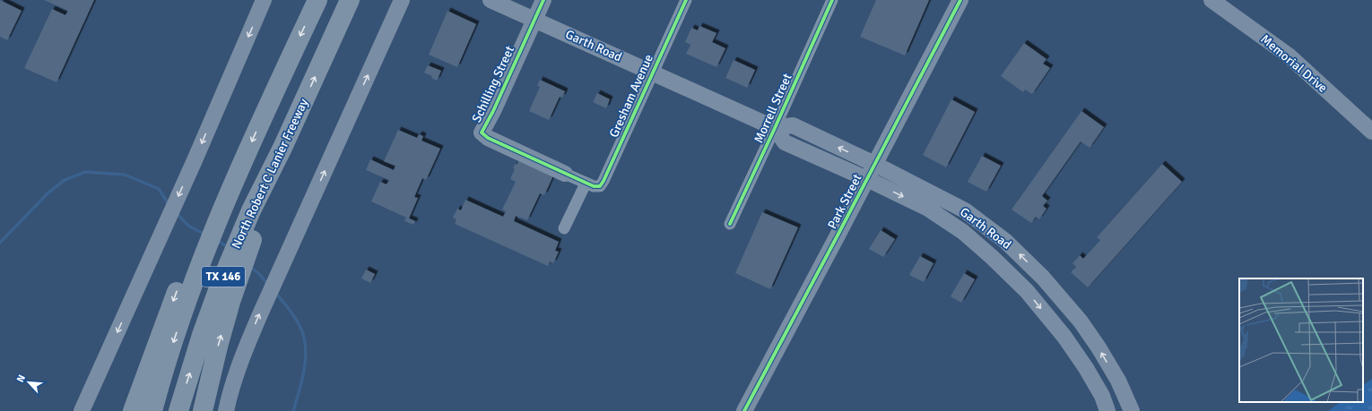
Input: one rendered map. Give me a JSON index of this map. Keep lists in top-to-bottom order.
{
  "streets": {
    "highway": ["North Robert C Lanier Freeway", "TX 146"],
    "main road": [
      "Garth Road",
      "Memorial Drive",
      "Schilling Street",
      "Park Street"
    ],
    "street": ["Gresham Avenue", "Morrell Street"]
  },
  "crossings": [
    ["Garth Road", "Schilling Street"],
    ["Garth Road", "Gresham Avenue"],
    ["Garth Road", "Morrell Street"],
    ["Garth Road", "Park Street"]
  ],
  "north": "top left"
}
